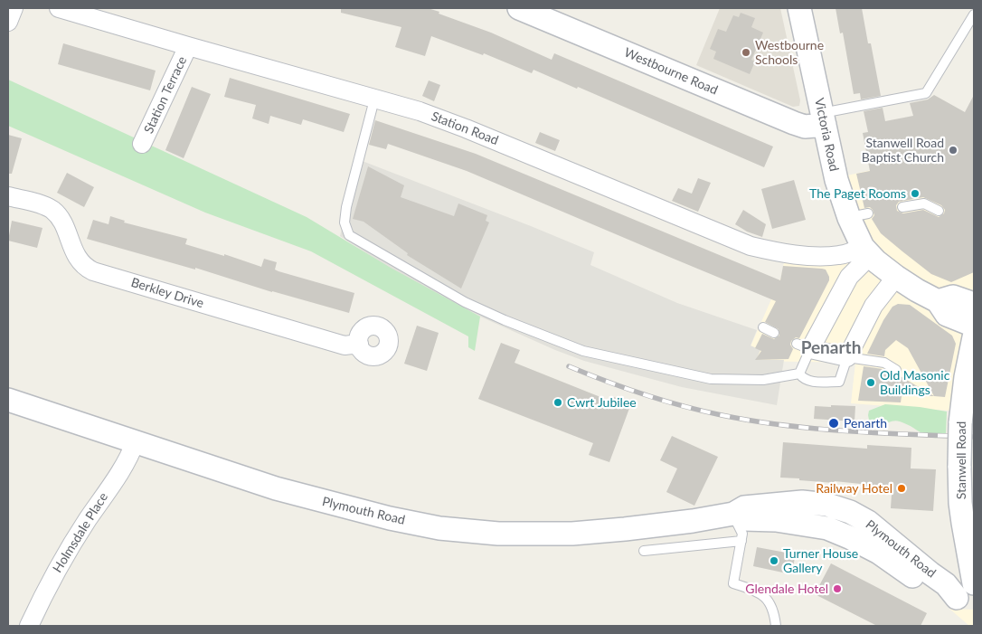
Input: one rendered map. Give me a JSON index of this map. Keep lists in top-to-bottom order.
{
  "streets": {
    "street": [
      "Westbourne Road",
      "Station Terrace",
      "Station Road",
      "Victoria Road",
      "Berkley Drive",
      "Stanwell Road",
      "Plymouth Road",
      "Holmsdale Place"
    ]
  },
  "crossings": [
    ["Westbourne Road", "Victoria Road"],
    ["Station Terrace", "Station Road"],
    ["Station Road", "Victoria Road"],
    ["Plymouth Road", "Holmsdale Place"]
  ],
  "districts": ["Penarth"],
  "places": [
    "Westbourne Schools",
    "Stanwell Road Baptist Church",
    "The Paget Rooms",
    "Old Masonic Buildings",
    "Cwrt Jubilee",
    "Penarth",
    "Railway Hotel",
    "Turner House Gallery",
    "Glendale Hotel"
  ]
}
